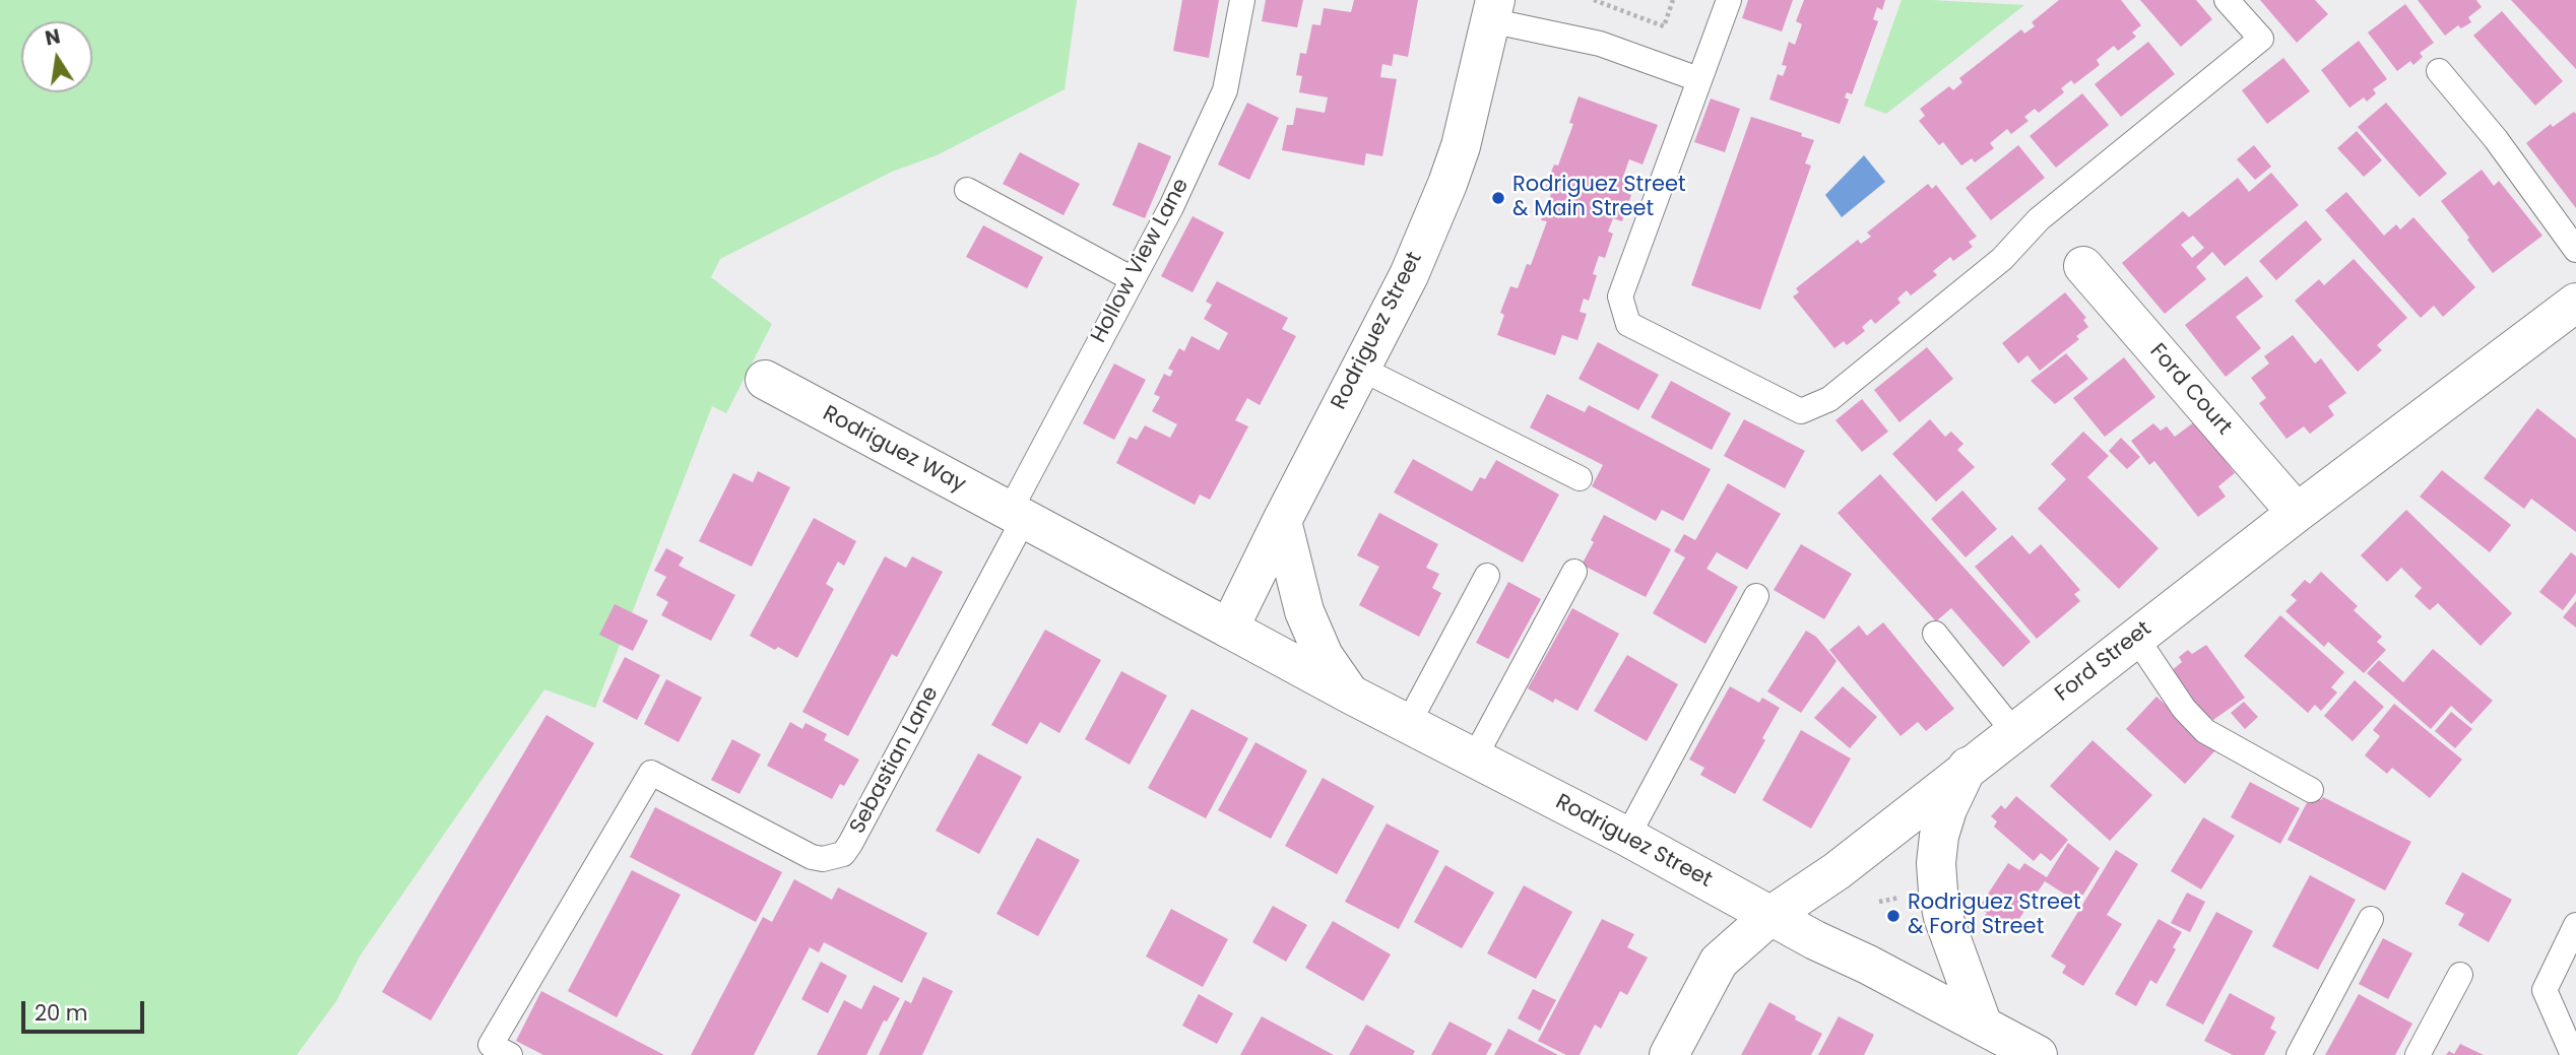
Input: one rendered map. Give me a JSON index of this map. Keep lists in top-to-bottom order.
{
  "streets": {
    "street": [
      "Rodriguez Street",
      "Ford Court",
      "Rodriguez Way",
      "Ford Street"
    ],
    "lane": ["Hollow View Lane", "Sebastian Lane"]
  },
  "crossings": [
    ["Hollow View Lane", "Rodriguez Street"],
    ["Hollow View Lane", "Rodriguez Way"],
    ["Hollow View Lane", "Sebastian Lane"],
    ["Rodriguez Street", "Rodriguez Way"],
    ["Rodriguez Street", "Ford Street"],
    ["Rodriguez Street", "Sebastian Lane"],
    ["Ford Court", "Ford Street"],
    ["Rodriguez Way", "Sebastian Lane"]
  ],
  "places": ["Rodriguez Street & Main Street", "Rodriguez Street & Ford Street"],
  "scale_bar": "20 m",
  "north": "top"
}
